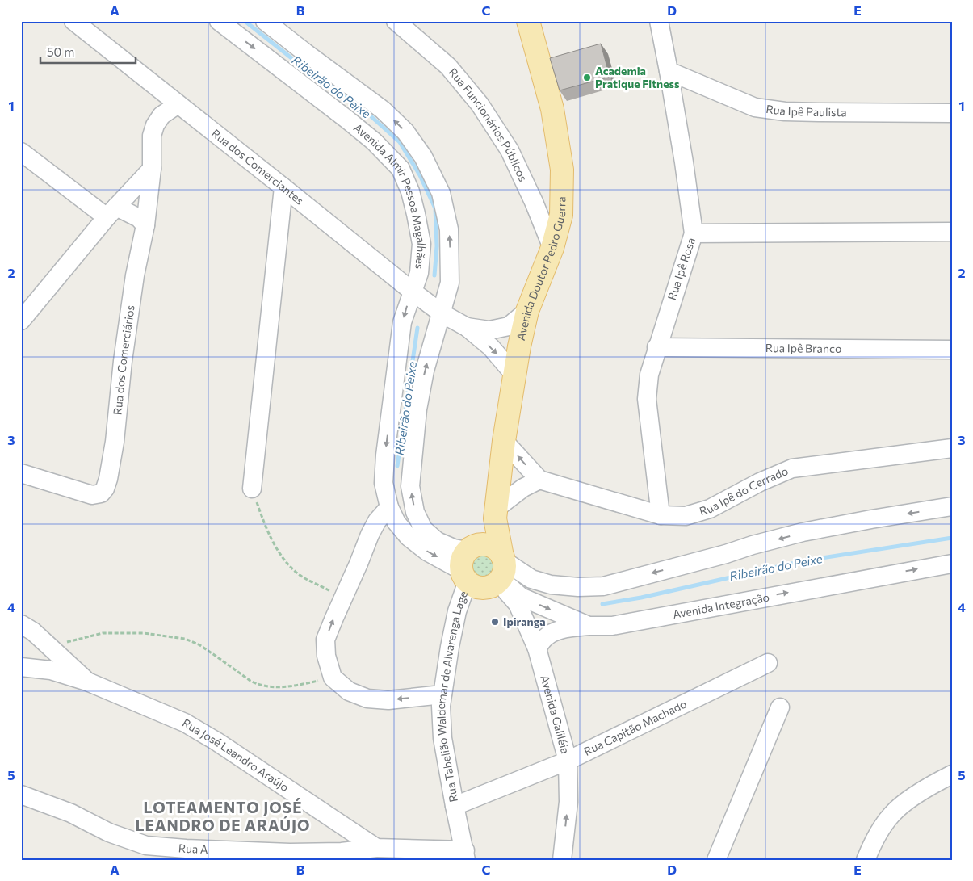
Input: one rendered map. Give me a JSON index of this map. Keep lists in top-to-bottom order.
{
  "streets": {
    "main road": ["Avenida Doutor Pedro Guerra"],
    "street": [
      "Rua Ipê Paulista",
      "Rua Funcionários Públicos",
      "Rua dos Comerciantes",
      "Avenida Almir Pessoa Magalhães",
      "Rua Ipê Rosa",
      "Rua Ipê Branco",
      "Rua dos Comerciários",
      "Rua Ipê do Cerrado",
      "Avenida Integração",
      "Rua Tabelião Waldemar de Alvarenga Lage",
      "Avenida Galiléia",
      "Rua Capitão Machado",
      "Rua José Leandro Araújo",
      "Rua A"
    ]
  },
  "crossings": [
    ["Rua Ipê Paulista", "Rua Ipê Rosa"],
    ["Rua Funcionários Públicos", "Avenida Doutor Pedro Guerra"],
    ["Rua dos Comerciantes", "Avenida Almir Pessoa Magalhães"],
    ["Rua dos Comerciantes", "Avenida Doutor Pedro Guerra"],
    ["Rua dos Comerciantes", "Rua dos Comerciários"],
    ["Avenida Almir Pessoa Magalhães", "Avenida Doutor Pedro Guerra"],
    ["Avenida Almir Pessoa Magalhães", "Avenida Integração"],
    ["Avenida Almir Pessoa Magalhães", "Rua Tabelião Waldemar de Alvarenga Lage"],
    ["Avenida Almir Pessoa Magalhães", "Avenida Galiléia"],
    ["Avenida Doutor Pedro Guerra", "Avenida Integração"],
    ["Avenida Doutor Pedro Guerra", "Rua Tabelião Waldemar de Alvarenga Lage"],
    ["Avenida Doutor Pedro Guerra", "Avenida Galiléia"],
    ["Rua Ipê Rosa", "Rua Ipê Branco"],
    ["Rua Ipê Rosa", "Rua Ipê do Cerrado"],
    ["Avenida Integração", "Rua Tabelião Waldemar de Alvarenga Lage"],
    ["Avenida Integração", "Avenida Galiléia"],
    ["Rua Tabelião Waldemar de Alvarenga Lage", "Avenida Galiléia"],
    ["Rua Tabelião Waldemar de Alvarenga Lage", "Rua Capitão Machado"],
    ["Avenida Galiléia", "Rua Capitão Machado"],
    ["Rua José Leandro Araújo", "Rua A"]
  ],
  "districts": ["LOTEAMENTO JOSÉ LEANDRO DE ARAÚJO"],
  "water": ["Ribeirão do Peixe"],
  "places": ["Academia Pratique Fitness", "Ipiranga"],
  "scale_bar": "50 m",
  "grid": {
    "columns": [
      "A",
      "B",
      "C",
      "D",
      "E"
    ],
    "rows": [
      "1",
      "2",
      "3",
      "4",
      "5"
    ]
  }
}
